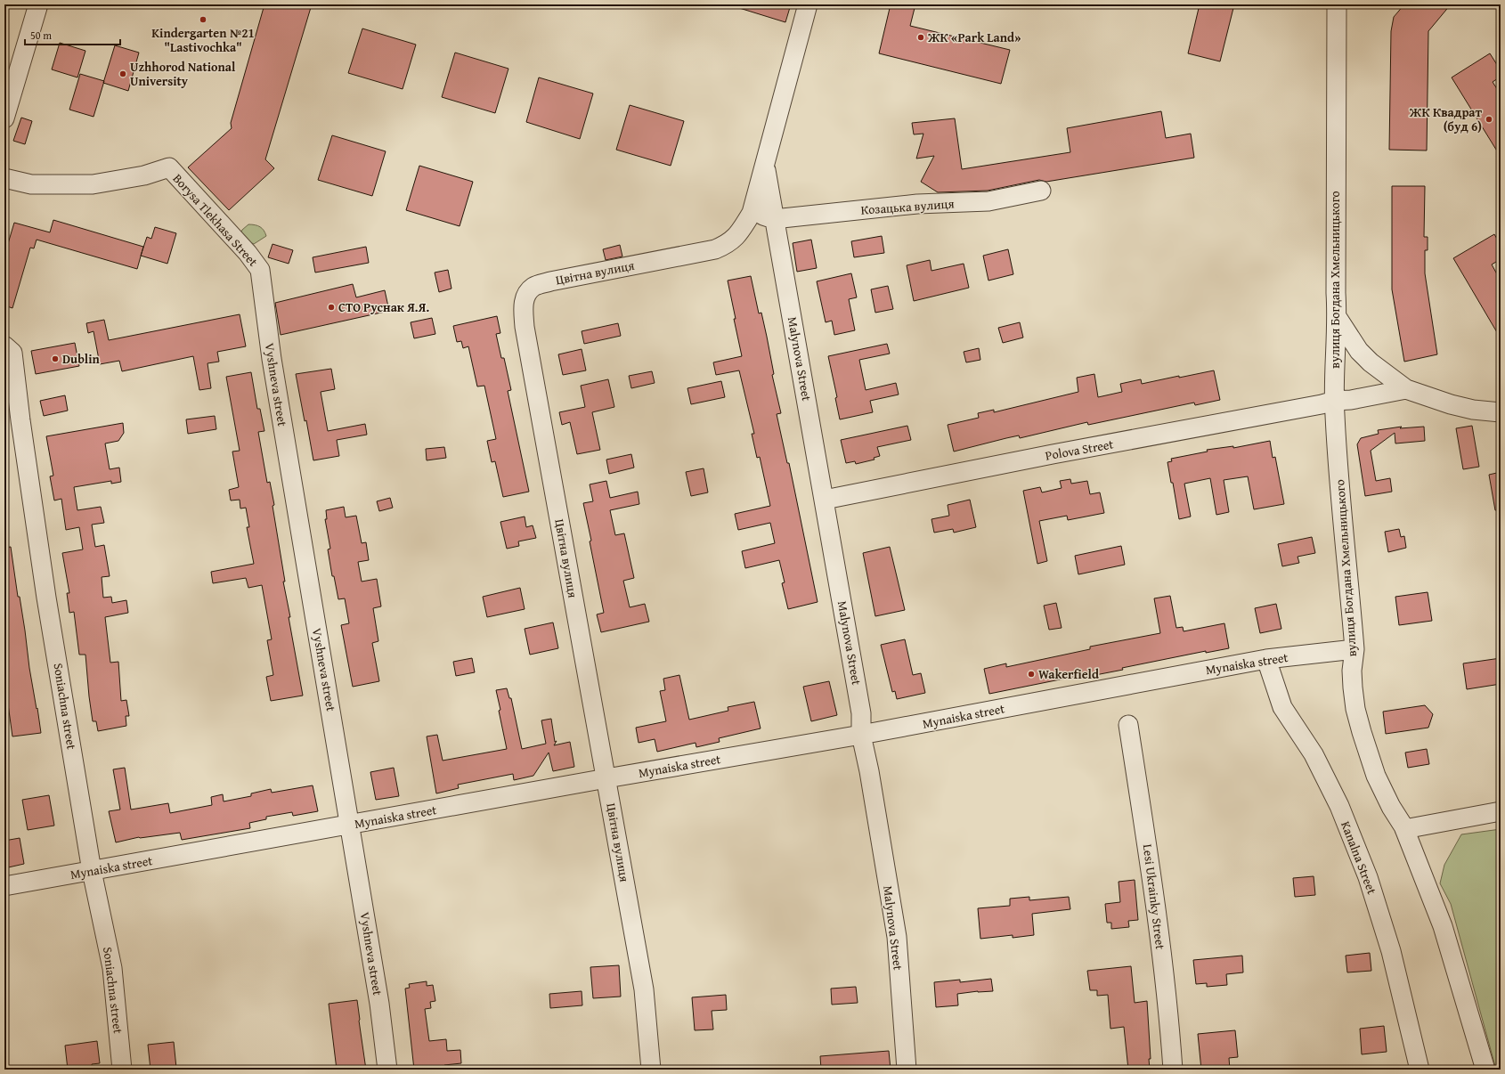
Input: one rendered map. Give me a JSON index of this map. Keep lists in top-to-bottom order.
{
  "streets": {
    "street": [
      "Козацька вулиця",
      "Borysa Tlekhasa Street",
      "Цвітна вулиця",
      "вулиця Богдана Хмельницького",
      "Malynova Street",
      "Vyshneva street",
      "Polova Street",
      "Mynaiska street",
      "Soniachna street",
      "Kanalna Street",
      "Lesi Ukrainky Street"
    ]
  },
  "crossings": [
    ["Козацька вулиця", "Malynova Street"],
    ["Borysa Tlekhasa Street", "Vyshneva street"],
    ["Цвітна вулиця", "Malynova Street"],
    ["Цвітна вулиця", "Mynaiska street"],
    ["вулиця Богдана Хмельницького", "Polova Street"],
    ["вулиця Богдана Хмельницького", "Mynaiska street"],
    ["Malynova Street", "Polova Street"],
    ["Malynova Street", "Mynaiska street"],
    ["Vyshneva street", "Mynaiska street"],
    ["Mynaiska street", "Soniachna street"],
    ["Mynaiska street", "Kanalna Street"]
  ],
  "places": [
    "Kindergarten №21 \"Lastivochka\"",
    "ЖК «Park Land»",
    "Uzhhorod National University",
    "ЖК Квадрат (буд 6)",
    "СТО Руснак Я.Я.",
    "Dublin",
    "Wakerfield"
  ],
  "scale_bar": "50 m"
}
